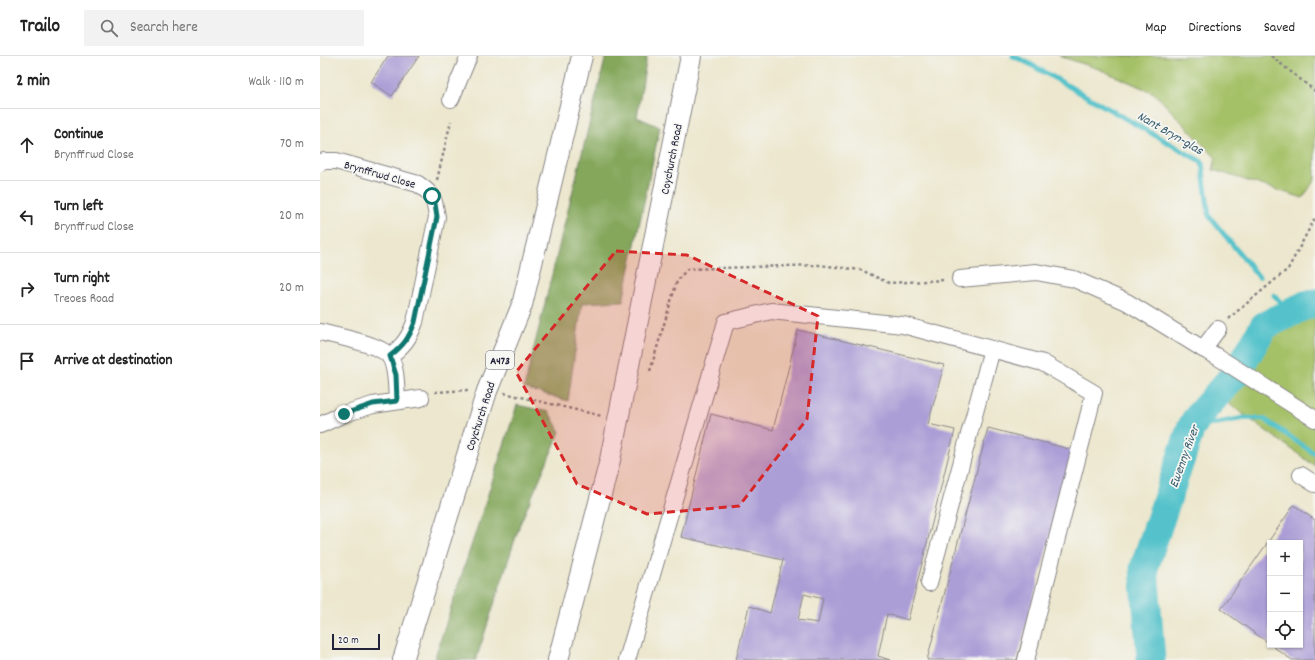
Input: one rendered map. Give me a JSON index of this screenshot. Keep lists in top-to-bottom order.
{
  "streets": {
    "main road": ["Coychurch Road", "A473"],
    "street": ["Brynffrwd Close"]
  },
  "water": ["Nant Bryn-glas", "Ewenny River"],
  "scale_bar": "20 m",
  "page": {
    "header": "Trailo",
    "search": "Search here",
    "nav": ["Map", "Directions", "Saved"],
    "heading": ["2 min", "Walk · 110 m"],
    "list": [
      ["Continue", "Brynffrwd Close", "70 m"],
      ["Turn left", "Brynffrwd Close", "20 m"],
      ["Turn right", "Treoes Road", "20 m"],
      "Arrive at destination"
    ],
    "map_buttons": ["+", "−"],
    "scale": "20 m"
  }
}
